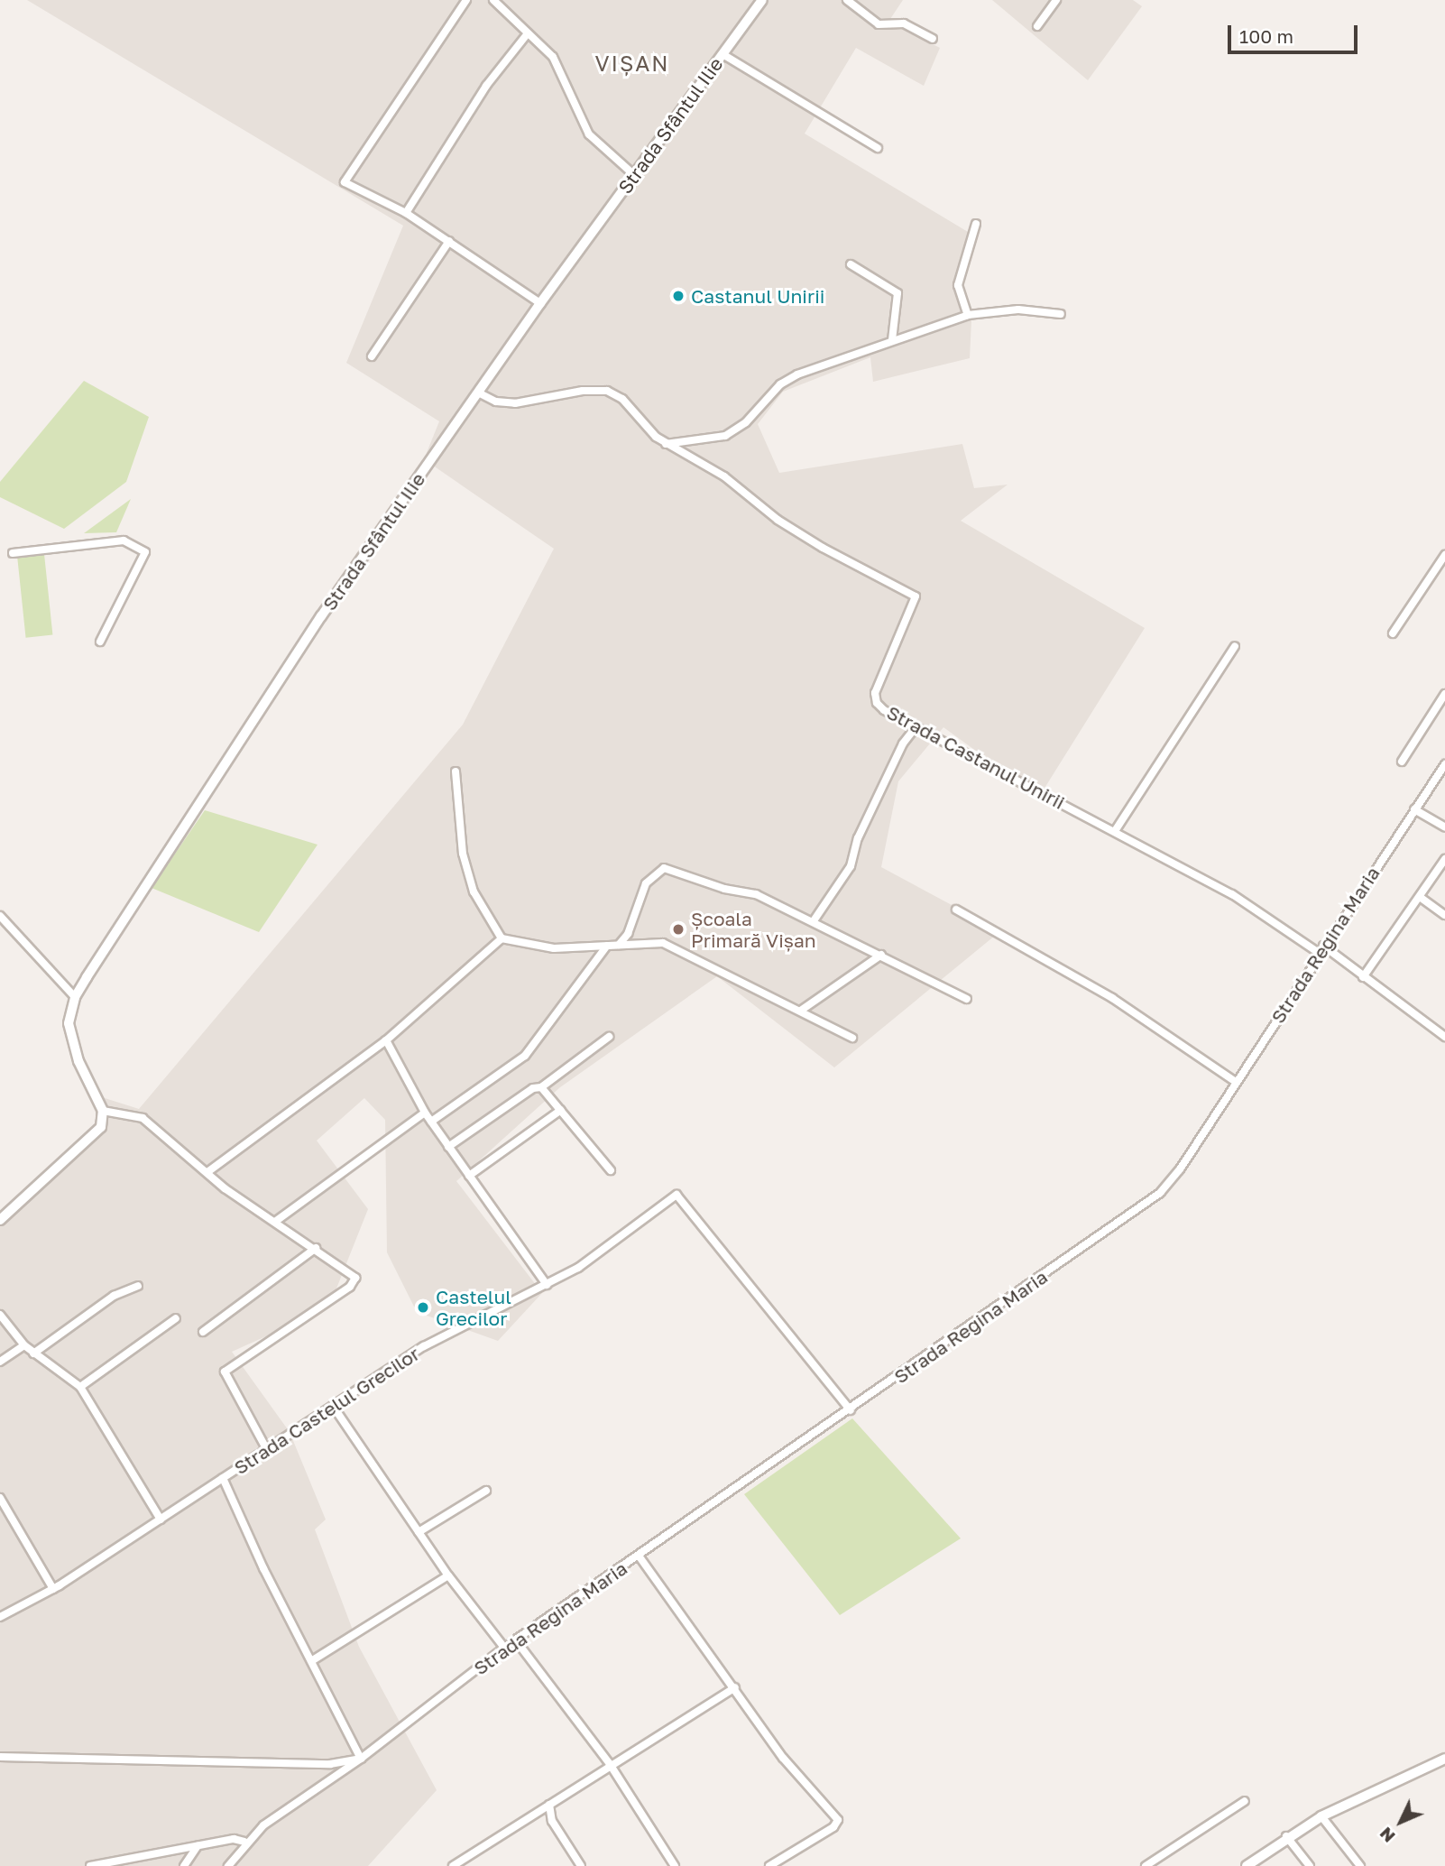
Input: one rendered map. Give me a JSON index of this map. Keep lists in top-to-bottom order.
{
  "streets": {
    "street": [
      "Strada Sfântul Ilie",
      "Strada Castanul Unirii",
      "Strada Regina Maria",
      "Strada Castelul Grecilor"
    ]
  },
  "crossings": [
    ["Strada Sfântul Ilie", "Strada Castanul Unirii"],
    ["Strada Castanul Unirii", "Strada Regina Maria"],
    ["Strada Regina Maria", "Strada Castelul Grecilor"]
  ],
  "districts": ["VIȘAN"],
  "places": ["Castanul Unirii", "Școala Primară Vișan", "Castelul Grecilor"],
  "scale_bar": "100 m",
  "north": "bottom left"
}
